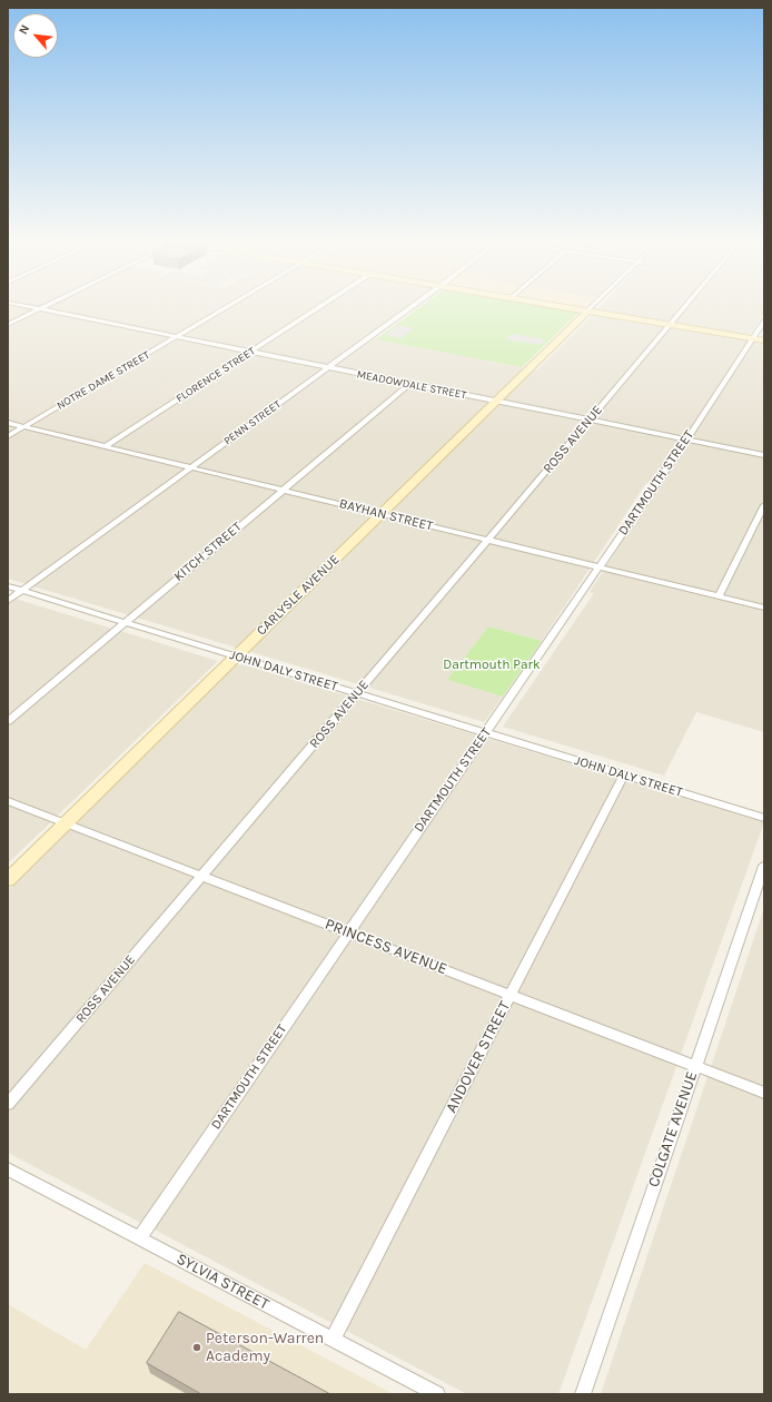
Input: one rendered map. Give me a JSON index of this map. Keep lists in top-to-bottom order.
{
  "streets": {
    "street": [
      "FLORENCE STREET",
      "NOTRE DAME STREET",
      "MEADOWDALE STREET",
      "PENN STREET",
      "ROSS AVENUE",
      "DARTMOUTH STREET",
      "BAYHAN STREET",
      "KITCH STREET",
      "CARLYSLE AVENUE",
      "JOHN DALY STREET",
      "PRINCESS AVENUE",
      "ANDOVER STREET",
      "COLGATE AVENUE",
      "SYLVIA STREET"
    ]
  },
  "crossings": [
    ["FLORENCE STREET", "MEADOWDALE STREET"],
    ["FLORENCE STREET", "BAYHAN STREET"],
    ["NOTRE DAME STREET", "MEADOWDALE STREET"],
    ["NOTRE DAME STREET", "BAYHAN STREET"],
    ["MEADOWDALE STREET", "PENN STREET"],
    ["MEADOWDALE STREET", "ROSS AVENUE"],
    ["MEADOWDALE STREET", "DARTMOUTH STREET"],
    ["MEADOWDALE STREET", "KITCH STREET"],
    ["MEADOWDALE STREET", "CARLYSLE AVENUE"],
    ["PENN STREET", "BAYHAN STREET"],
    ["PENN STREET", "JOHN DALY STREET"],
    ["ROSS AVENUE", "BAYHAN STREET"],
    ["ROSS AVENUE", "JOHN DALY STREET"],
    ["ROSS AVENUE", "PRINCESS AVENUE"],
    ["DARTMOUTH STREET", "BAYHAN STREET"],
    ["DARTMOUTH STREET", "JOHN DALY STREET"],
    ["DARTMOUTH STREET", "PRINCESS AVENUE"],
    ["DARTMOUTH STREET", "SYLVIA STREET"],
    ["BAYHAN STREET", "KITCH STREET"],
    ["BAYHAN STREET", "CARLYSLE AVENUE"],
    ["KITCH STREET", "JOHN DALY STREET"],
    ["CARLYSLE AVENUE", "JOHN DALY STREET"],
    ["CARLYSLE AVENUE", "PRINCESS AVENUE"],
    ["JOHN DALY STREET", "ANDOVER STREET"],
    ["PRINCESS AVENUE", "ANDOVER STREET"],
    ["PRINCESS AVENUE", "COLGATE AVENUE"],
    ["ANDOVER STREET", "SYLVIA STREET"]
  ],
  "parks": ["Dartmouth Park"],
  "places": ["Peterson-Warren Academy"],
  "north": "top left"
}
